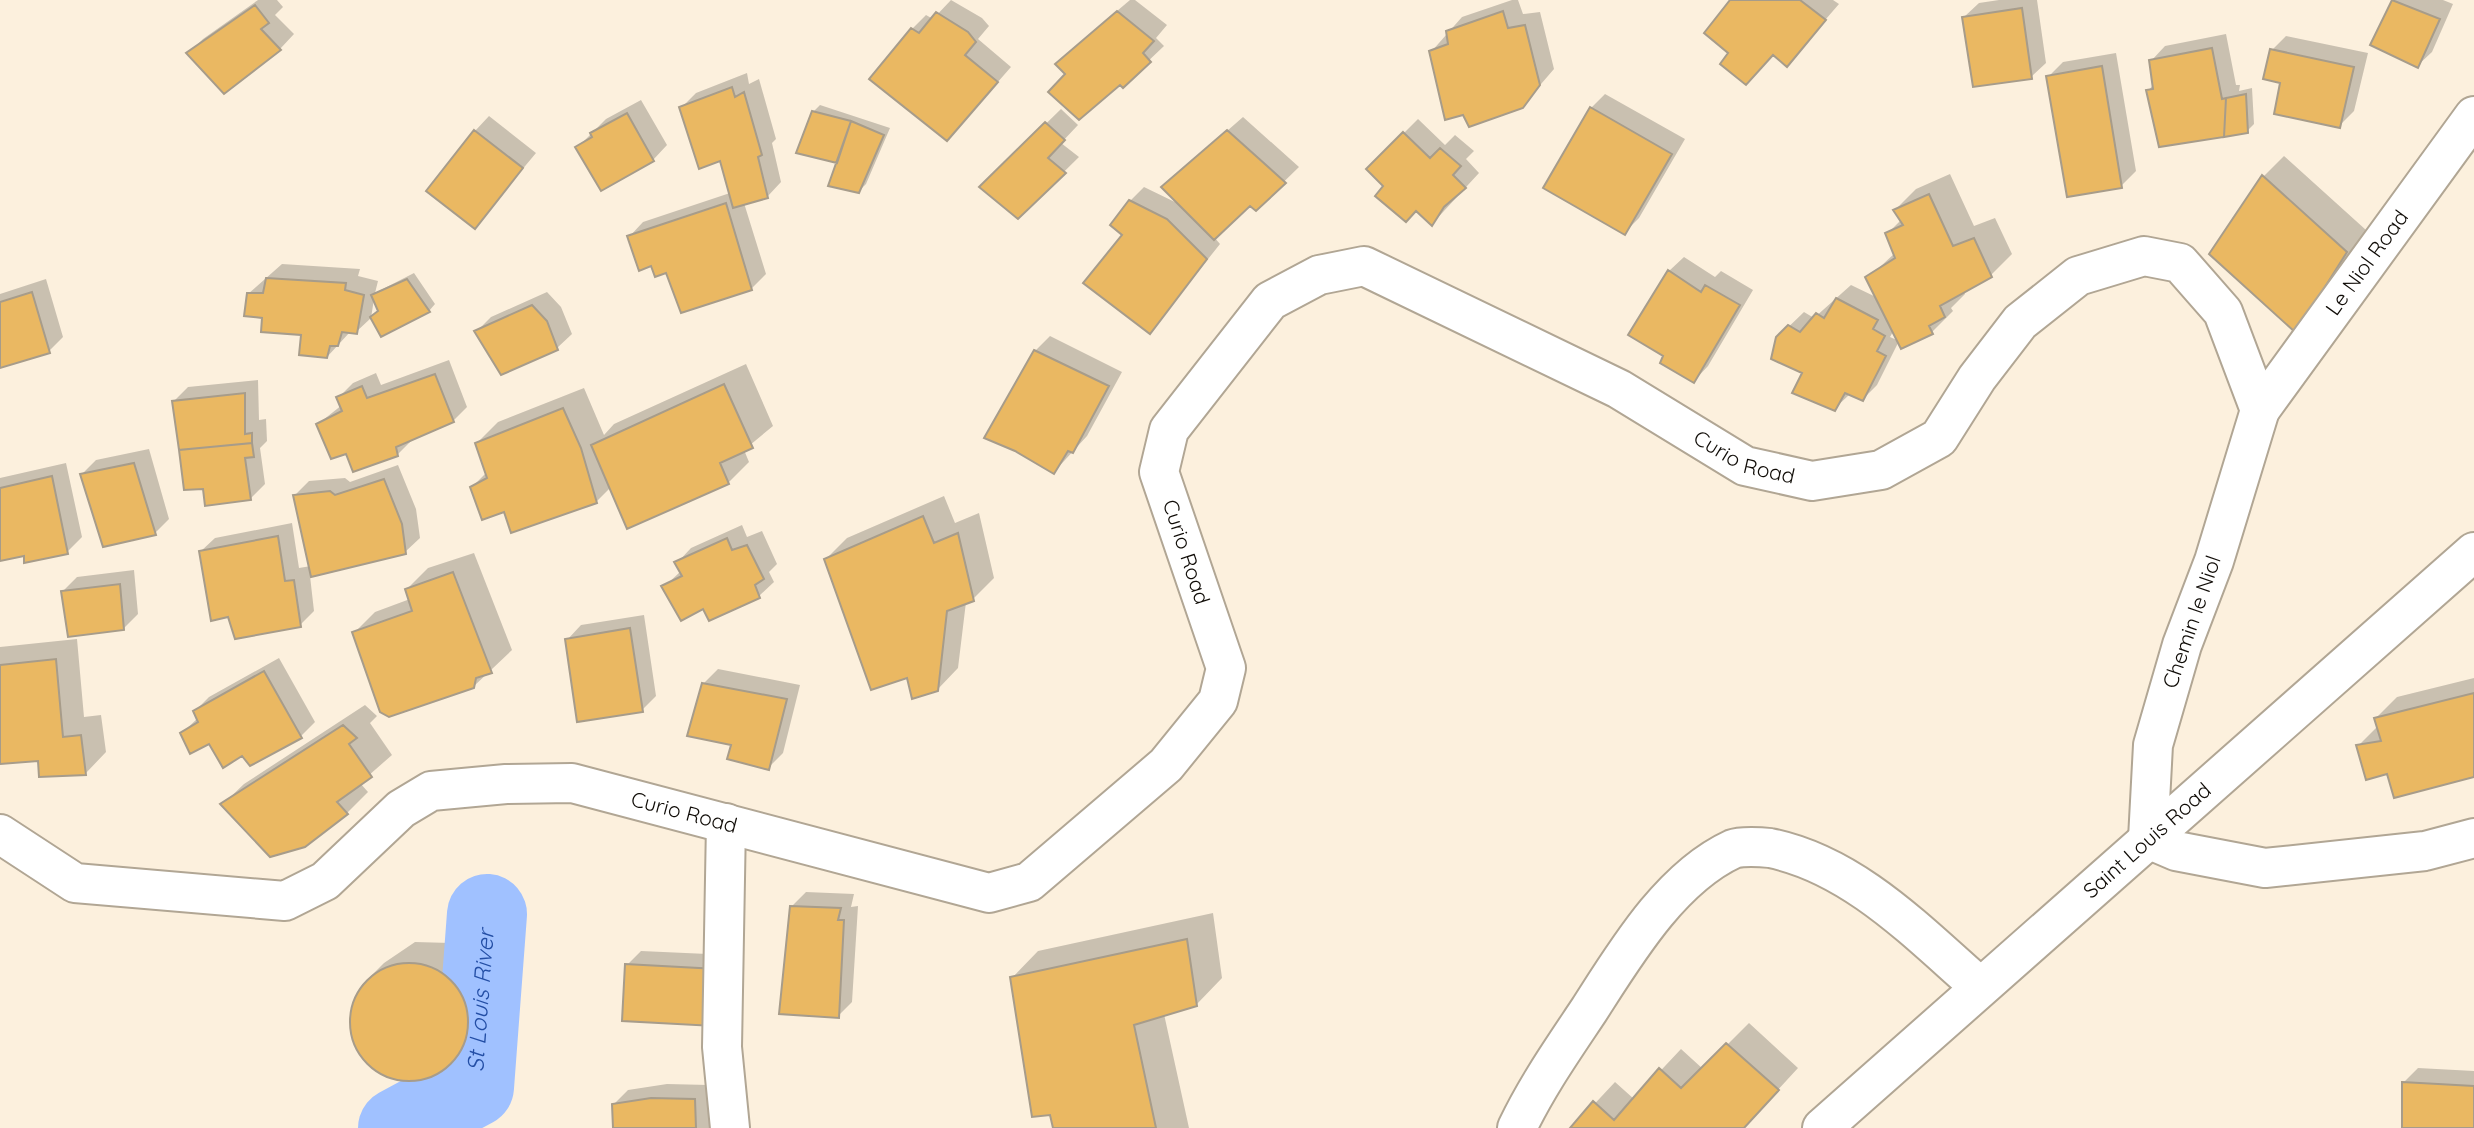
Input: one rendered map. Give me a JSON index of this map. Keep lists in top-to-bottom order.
{
  "streets": {
    "main road": [
      "Le Niol Road",
      "Curio Road",
      "Chemin le Niol",
      "Saint Louis Road"
    ]
  },
  "crossings": [
    ["Le Niol Road", "Curio Road"],
    ["Le Niol Road", "Chemin le Niol"],
    ["Curio Road", "Chemin le Niol"],
    ["Chemin le Niol", "Saint Louis Road"]
  ],
  "water": ["St Louis River"]
}
